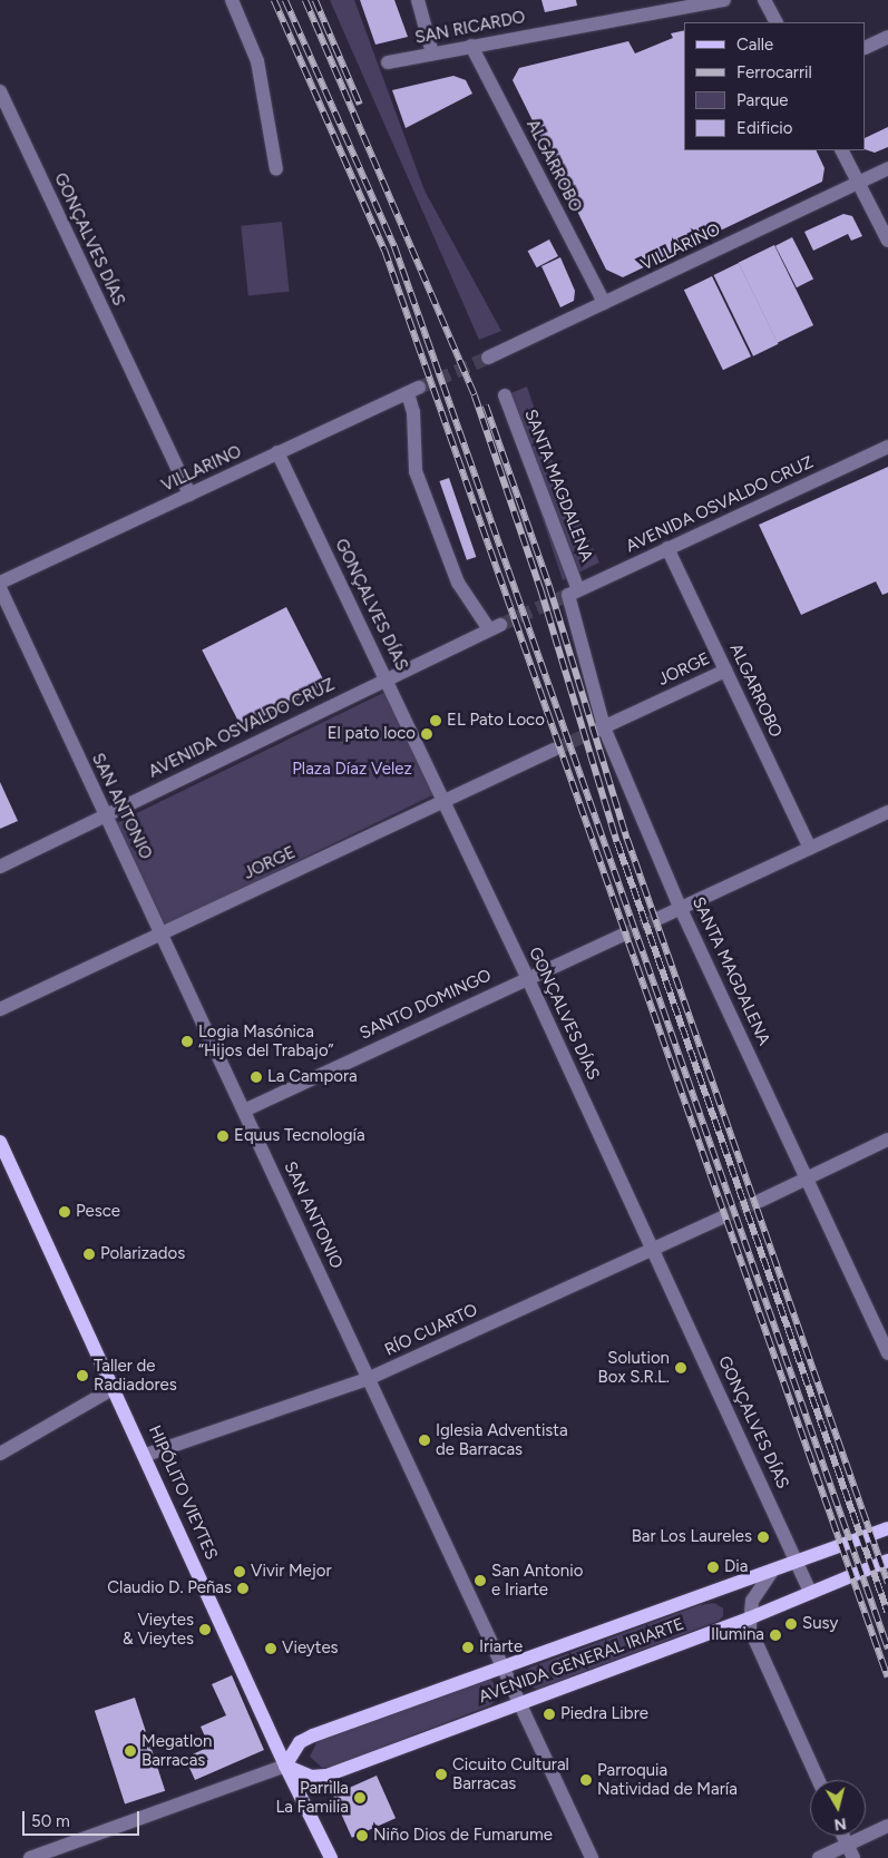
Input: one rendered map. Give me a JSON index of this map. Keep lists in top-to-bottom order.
{
  "streets": {
    "main road": ["HIPÓLITO VIEYTES", "AVENIDA GENERAL IRIARTE"],
    "street": [
      "SAN RICARDO",
      "ALGARROBO",
      "GONÇALVES DÍAS",
      "VILLARINO",
      "SANTA MAGDALENA",
      "AVENIDA OSVALDO CRUZ",
      "JORGE",
      "SAN ANTONIO",
      "SANTO DOMINGO",
      "RÍO CUARTO"
    ]
  },
  "crossings": [
    ["SAN RICARDO", "ALGARROBO"],
    ["ALGARROBO", "VILLARINO"],
    ["ALGARROBO", "AVENIDA OSVALDO CRUZ"],
    ["ALGARROBO", "JORGE"],
    ["GONÇALVES DÍAS", "VILLARINO"],
    ["GONÇALVES DÍAS", "AVENIDA OSVALDO CRUZ"],
    ["GONÇALVES DÍAS", "JORGE"],
    ["GONÇALVES DÍAS", "SANTO DOMINGO"],
    ["GONÇALVES DÍAS", "RÍO CUARTO"],
    ["GONÇALVES DÍAS", "AVENIDA GENERAL IRIARTE"],
    ["VILLARINO", "AVENIDA OSVALDO CRUZ"],
    ["SANTA MAGDALENA", "AVENIDA OSVALDO CRUZ"],
    ["SANTA MAGDALENA", "JORGE"],
    ["AVENIDA OSVALDO CRUZ", "SAN ANTONIO"],
    ["JORGE", "SAN ANTONIO"],
    ["SAN ANTONIO", "SANTO DOMINGO"],
    ["SAN ANTONIO", "RÍO CUARTO"],
    ["SAN ANTONIO", "AVENIDA GENERAL IRIARTE"],
    ["RÍO CUARTO", "HIPÓLITO VIEYTES"],
    ["HIPÓLITO VIEYTES", "AVENIDA GENERAL IRIARTE"]
  ],
  "parks": ["Plaza Díaz Velez"],
  "places": [
    "EL Pato Loco",
    "El pato loco",
    "Logia Masónica “Hijos del Trabajo”",
    "La Campora",
    "Equus Tecnología",
    "Pesce",
    "Polarizados",
    "Solution Box S.R.L.",
    "Taller de Radiadores",
    "Iglesia Adventista de Barracas",
    "Bar Los Laureles",
    "Dia",
    "Vivir Mejor",
    "San Antonio e Iriarte",
    "Claudio D. Peñas",
    "Susy",
    "Vieytes & Vieytes",
    "Ilumina",
    "Iriarte",
    "Vieytes",
    "Piedra Libre",
    "Megatlon Barracas",
    "Cicuito Cultural Barracas",
    "Parroquia Natividad de María",
    "Parrilla La Familia",
    "Niño Dios de Fumarume"
  ],
  "legend": [
    "Calle",
    "Ferrocarril",
    "Parque",
    "Edificio"
  ],
  "scale_bar": "50 m",
  "north": "bottom"
}
